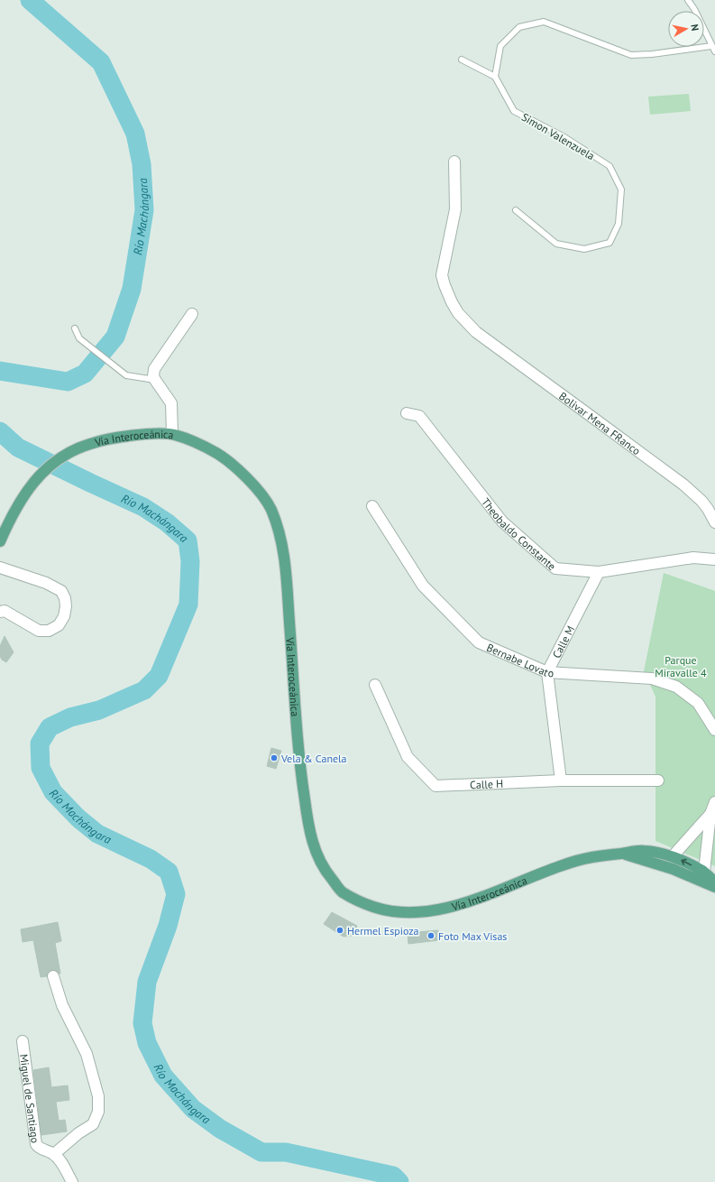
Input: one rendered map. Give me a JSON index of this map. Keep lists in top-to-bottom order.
{
  "streets": {
    "main road": ["Vía Interoceánica"],
    "street": [
      "Bolivar Mena FRanco",
      "Theobaldo Constante",
      "Calle M",
      "Bernabe Lovato",
      "Calle H",
      "Miguel de Santiago"
    ],
    "lane": ["Simon Valenzuela"]
  },
  "crossings": [
    ["Theobaldo Constante", "Calle M"],
    ["Calle M", "Bernabe Lovato"]
  ],
  "water": ["Río Machángara"],
  "parks": ["Parque Miravalle 4"],
  "places": ["Vela & Canela", "Hermel Espioza", "Foto Max Visas"],
  "north": "right"
}
